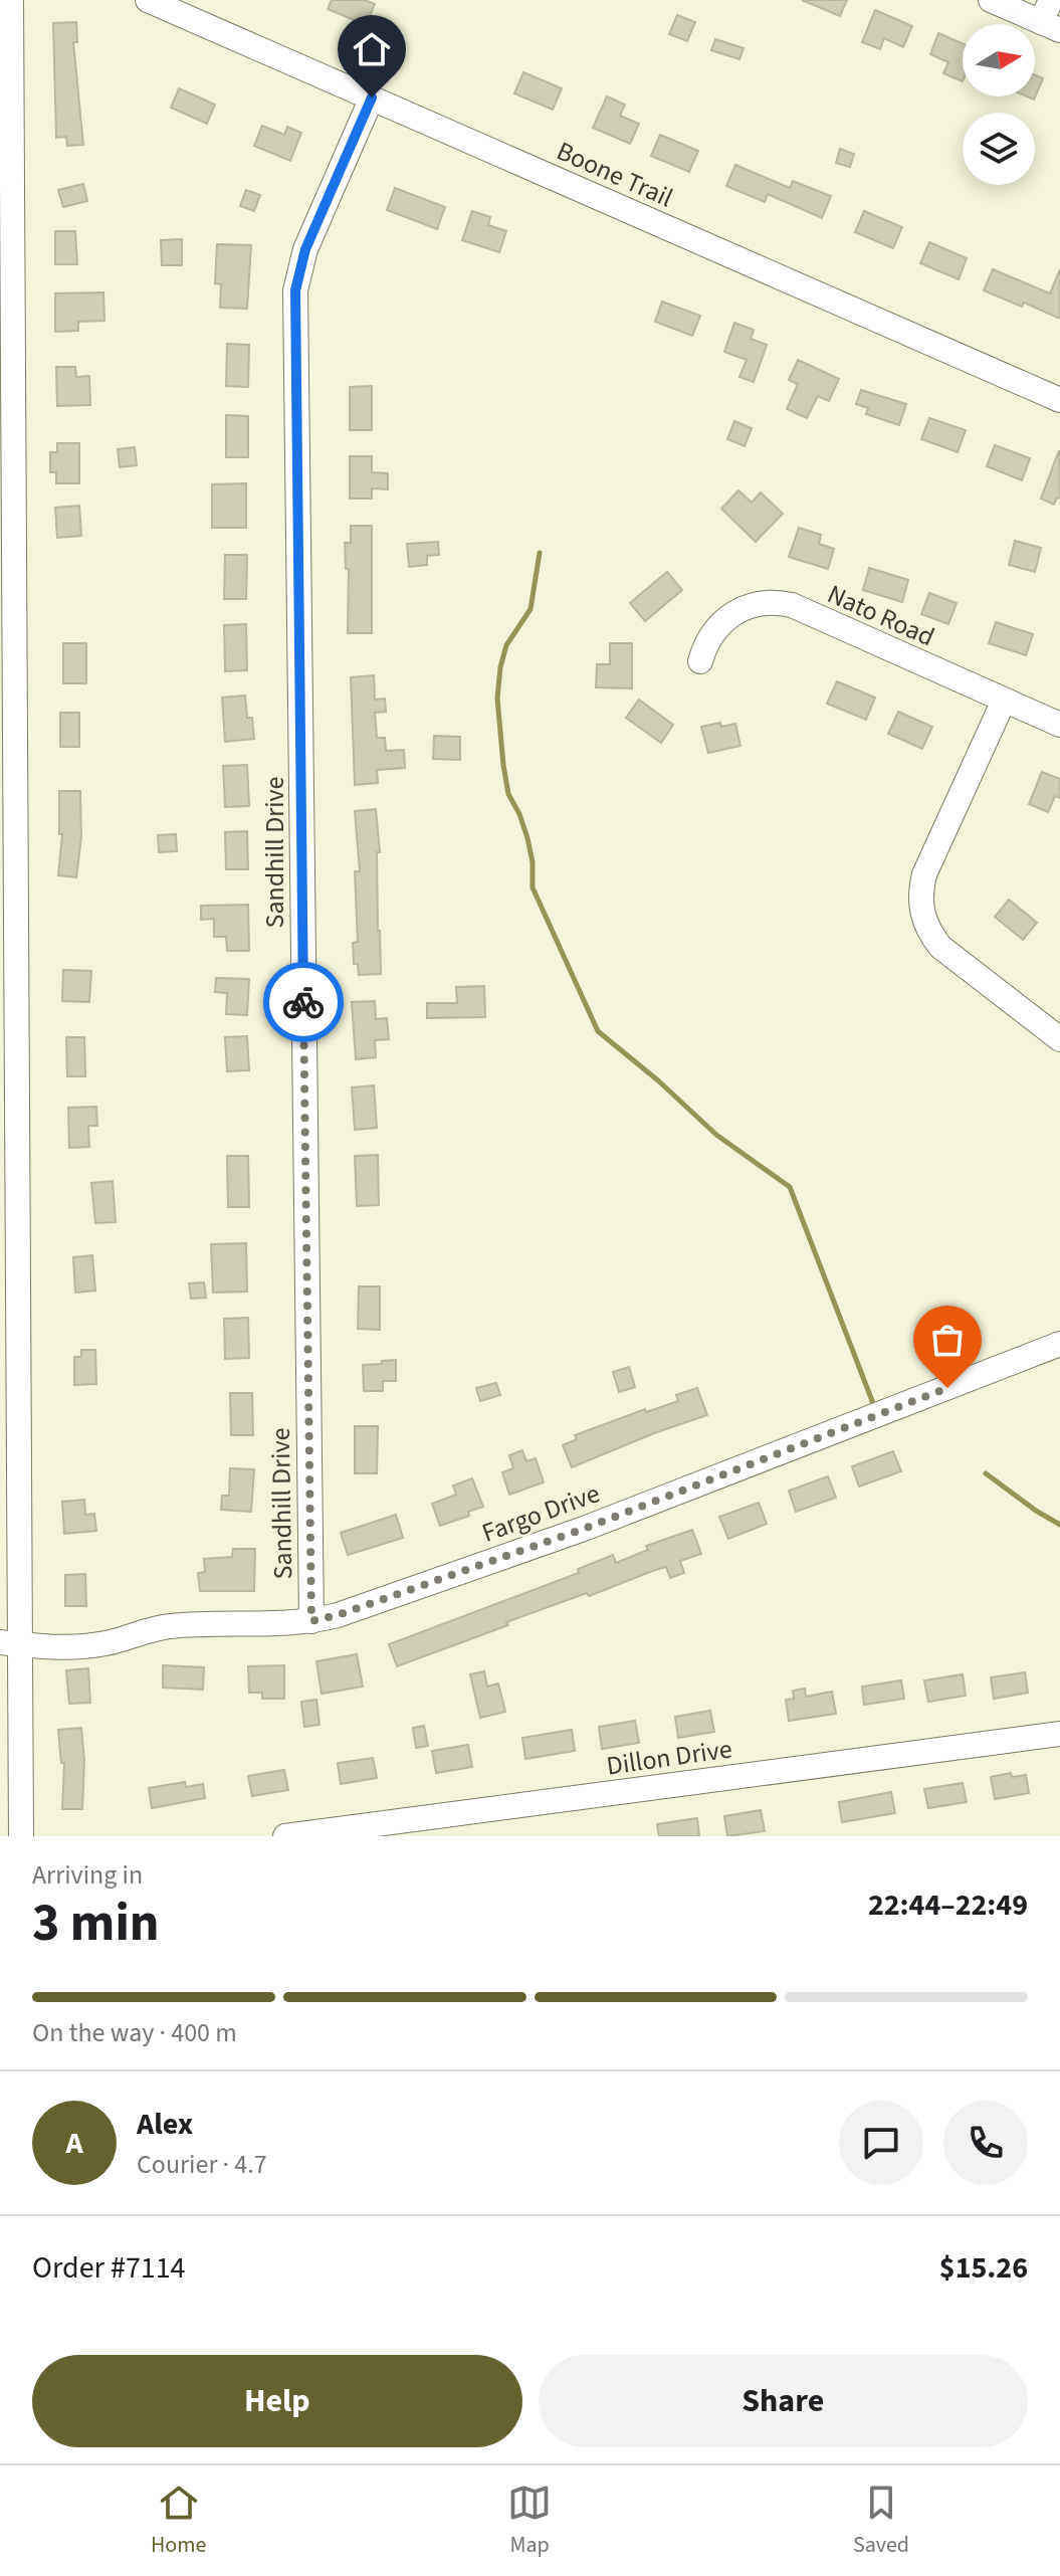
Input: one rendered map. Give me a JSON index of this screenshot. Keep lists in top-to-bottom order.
{
  "streets": {
    "street": [
      "Boone Trail",
      "Nato Road",
      "Sandhill Drive",
      "Fargo Drive",
      "Dillon Drive"
    ]
  },
  "crossings": [
    ["Boone Trail", "Sandhill Drive"],
    ["Sandhill Drive", "Fargo Drive"]
  ],
  "north": "right",
  "page": {
    "heading": ["3 min", "Arriving in", "22:44–22:49"],
    "panel": [
      "Alex",
      "Courier · 4.7",
      "Order #7114",
      "$15.26"
    ],
    "bar": "On the way · 400 m",
    "round": "A",
    "buttons": ["Help", "Share"],
    "tabs": ["Home", "Map", "Saved"]
  }
}
